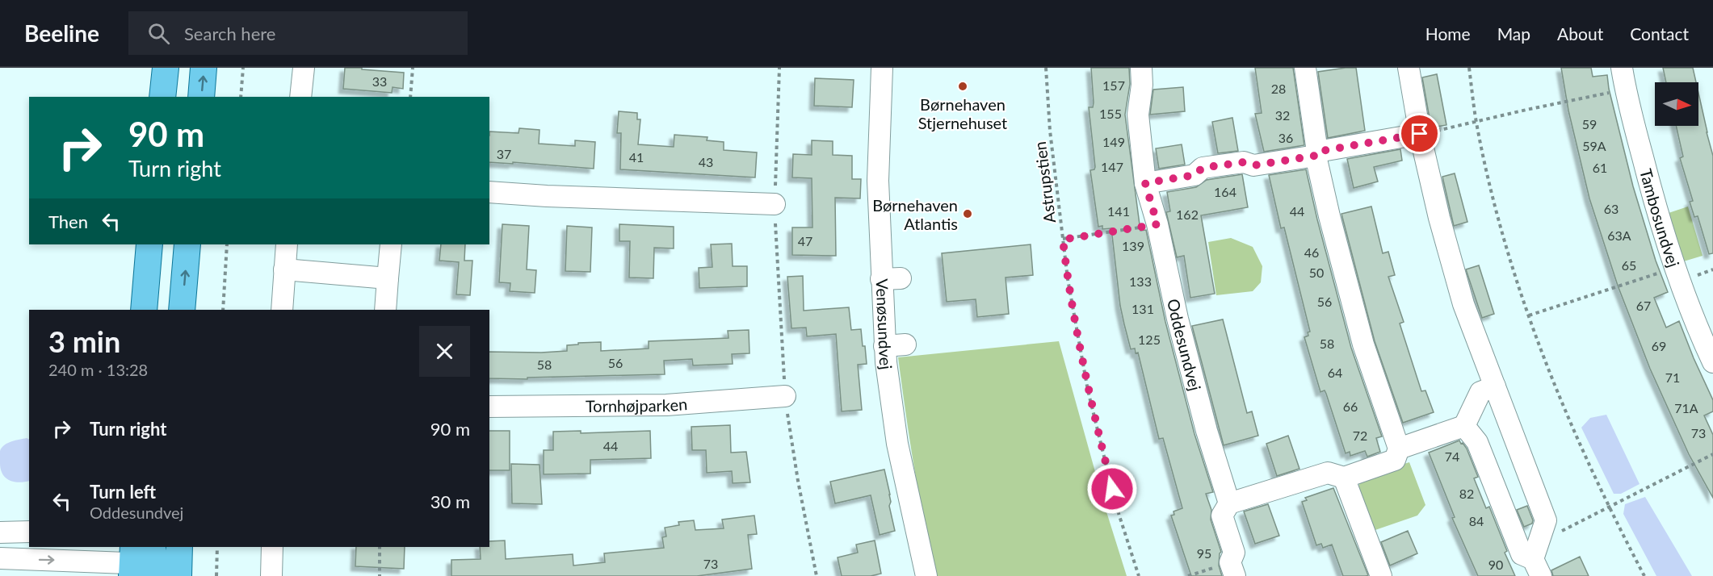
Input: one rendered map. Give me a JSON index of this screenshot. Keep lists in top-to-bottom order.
{
  "streets": {
    "street": [
      "Tambosundvej",
      "Venøsundvej",
      "Oddesundvej",
      "Tornhøjparken"
    ],
    "path": ["Astrupstien"]
  },
  "places": ["Børnehaven Stjernehuset", "Børnehaven Atlantis"],
  "house_numbers": [
    "33",
    "157",
    "28",
    "155",
    "32",
    "59",
    "36",
    "149",
    "59A",
    "37",
    "41",
    "43",
    "147",
    "61",
    "164",
    "63",
    "141",
    "44",
    "162",
    "63A",
    "47",
    "139",
    "46",
    "65",
    "50",
    "133",
    "56",
    "67",
    "131",
    "125",
    "58",
    "69",
    "56",
    "58",
    "64",
    "71",
    "66",
    "71A",
    "73",
    "72",
    "44",
    "74",
    "82",
    "84",
    "95",
    "73",
    "90"
  ],
  "north": "right",
  "page": {
    "header": "Beeline",
    "search": "Search here",
    "nav": [
      "Home",
      "Map",
      "About",
      "Contact"
    ],
    "turn": ["90 m", "Turn right"],
    "then": "Then",
    "heading": ["3 min", "240 m · 13:28"],
    "list": [
      {
        "name": "Turn right",
        "value": "90 m"
      },
      {
        "name": "Turn left",
        "note": "Oddesundvej",
        "value": "30 m"
      }
    ]
  }
}
